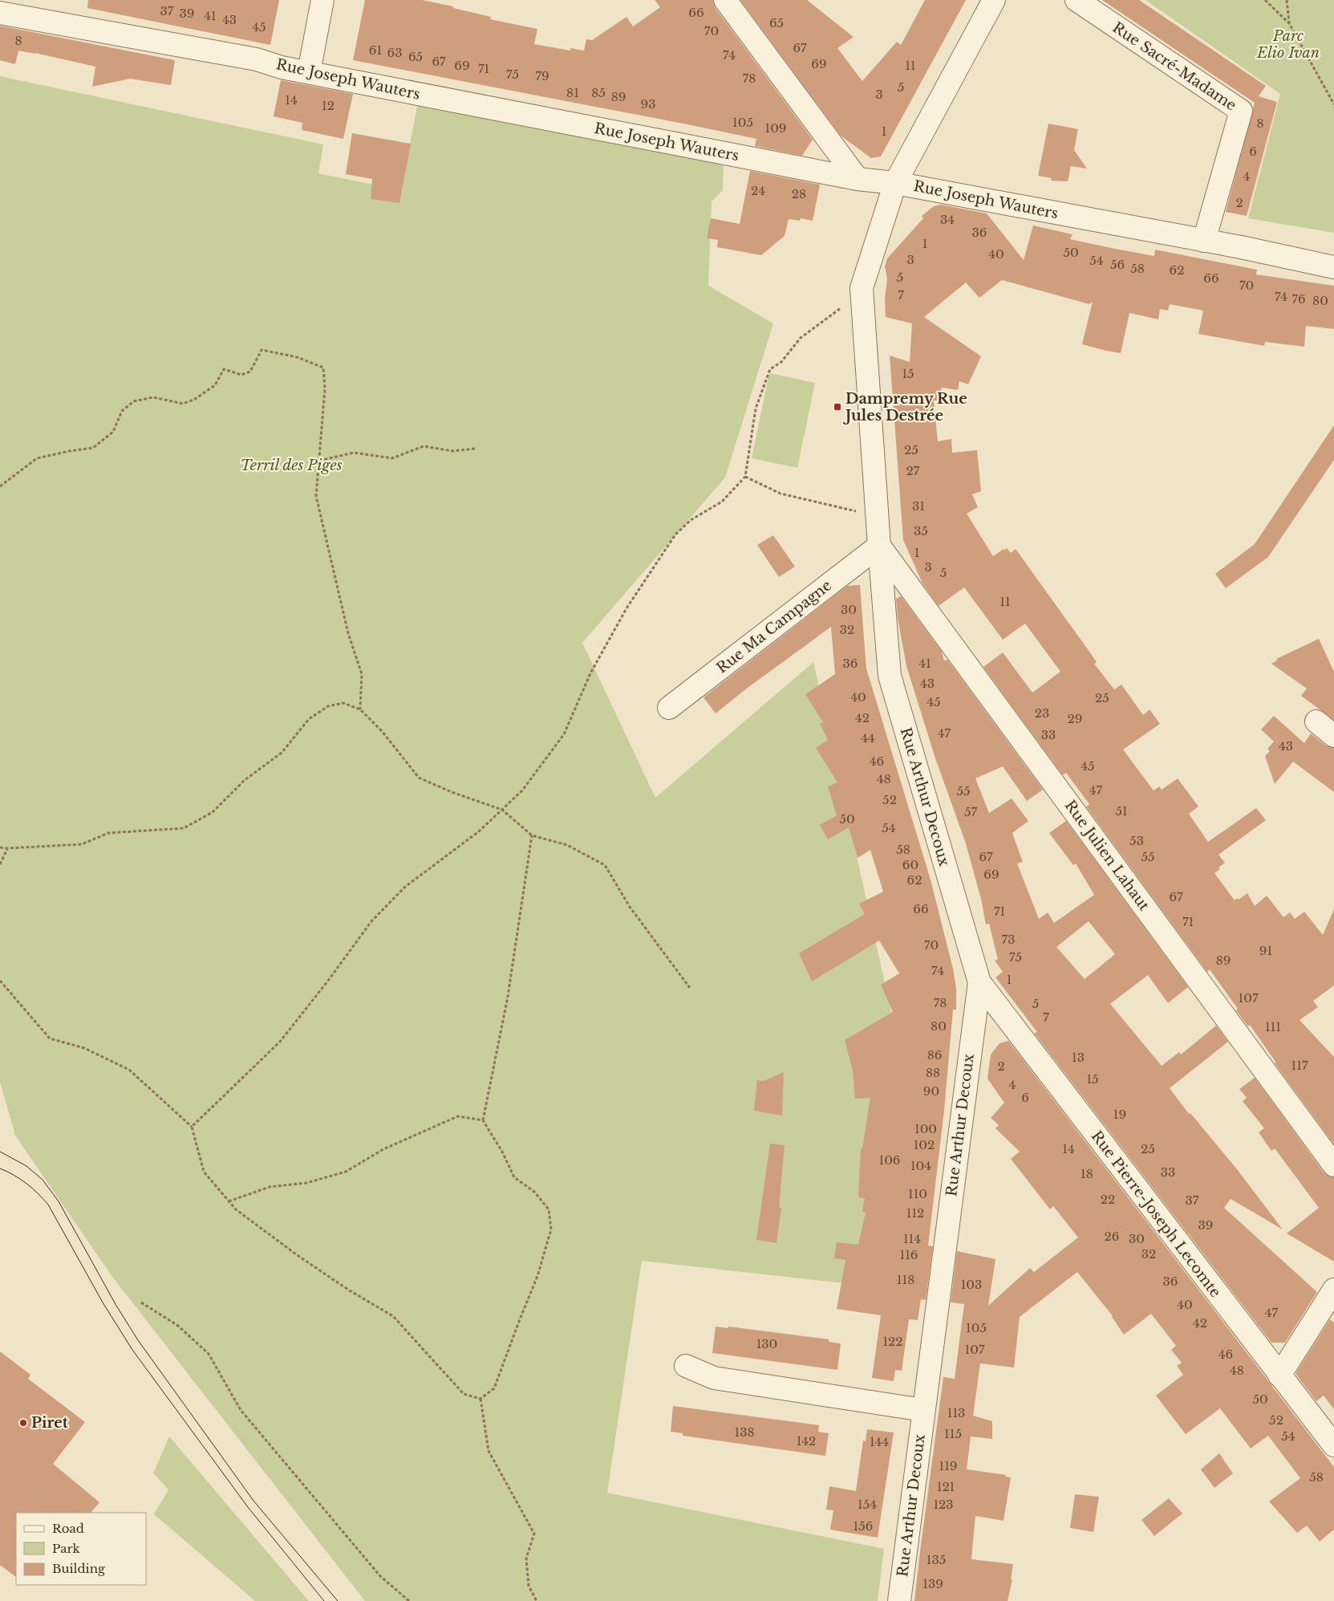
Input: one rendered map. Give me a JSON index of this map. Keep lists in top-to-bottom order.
{
  "streets": {
    "street": [
      "Rue Sacré-Madame",
      "Rue Joseph Wauters",
      "Rue Ma Campagne",
      "Rue Arthur Decoux",
      "Rue Julien Lahaut",
      "Rue Pierre-Joseph Lecomte"
    ]
  },
  "crossings": [
    ["Rue Sacré-Madame", "Rue Joseph Wauters"],
    ["Rue Joseph Wauters", "Rue Arthur Decoux"],
    ["Rue Ma Campagne", "Rue Arthur Decoux"],
    ["Rue Ma Campagne", "Rue Julien Lahaut"],
    ["Rue Arthur Decoux", "Rue Julien Lahaut"],
    ["Rue Arthur Decoux", "Rue Pierre-Joseph Lecomte"]
  ],
  "parks": ["Parc Elio Ivan", "Terril des Piges"],
  "places": {
    "transit": ["Dampremy Rue Jules Destrée"],
    "other": ["Piret"]
  },
  "house_numbers": [
    "37",
    "66",
    "39",
    "41",
    "43",
    "65",
    "45",
    "70",
    "8",
    "67",
    "61",
    "63",
    "74",
    "65",
    "67",
    "69",
    "69",
    "11",
    "71",
    "75",
    "79",
    "78",
    "5",
    "81",
    "85",
    "3",
    "89",
    "14",
    "93",
    "12",
    "105",
    "8",
    "109",
    "1",
    "6",
    "4",
    "24",
    "28",
    "2",
    "34",
    "36",
    "1",
    "50",
    "40",
    "3",
    "54",
    "56",
    "58",
    "62",
    "5",
    "66",
    "70",
    "7",
    "74",
    "76",
    "80",
    "15",
    "25",
    "27",
    "31",
    "35",
    "1",
    "3",
    "5",
    "11",
    "30",
    "32",
    "36",
    "41",
    "43",
    "40",
    "25",
    "45",
    "23",
    "42",
    "29",
    "47",
    "33",
    "44",
    "43",
    "46",
    "45",
    "48",
    "47",
    "55",
    "52",
    "51",
    "57",
    "50",
    "54",
    "53",
    "58",
    "67",
    "55",
    "60",
    "69",
    "62",
    "67",
    "66",
    "71",
    "71",
    "73",
    "70",
    "91",
    "75",
    "89",
    "74",
    "1",
    "107",
    "78",
    "5",
    "7",
    "80",
    "111",
    "86",
    "13",
    "117",
    "2",
    "88",
    "15",
    "4",
    "90",
    "6",
    "19",
    "100",
    "102",
    "14",
    "25",
    "106",
    "104",
    "33",
    "18",
    "110",
    "22",
    "37",
    "112",
    "39",
    "26",
    "114",
    "30",
    "32",
    "116",
    "118",
    "36",
    "103",
    "40",
    "47",
    "42",
    "105",
    "122",
    "130",
    "107",
    "46",
    "48",
    "50",
    "113",
    "52",
    "138",
    "115",
    "54",
    "142",
    "144",
    "119",
    "58",
    "121",
    "154",
    "123",
    "156",
    "135",
    "139"
  ],
  "legend": ["Road", "Park", "Building"]
}
